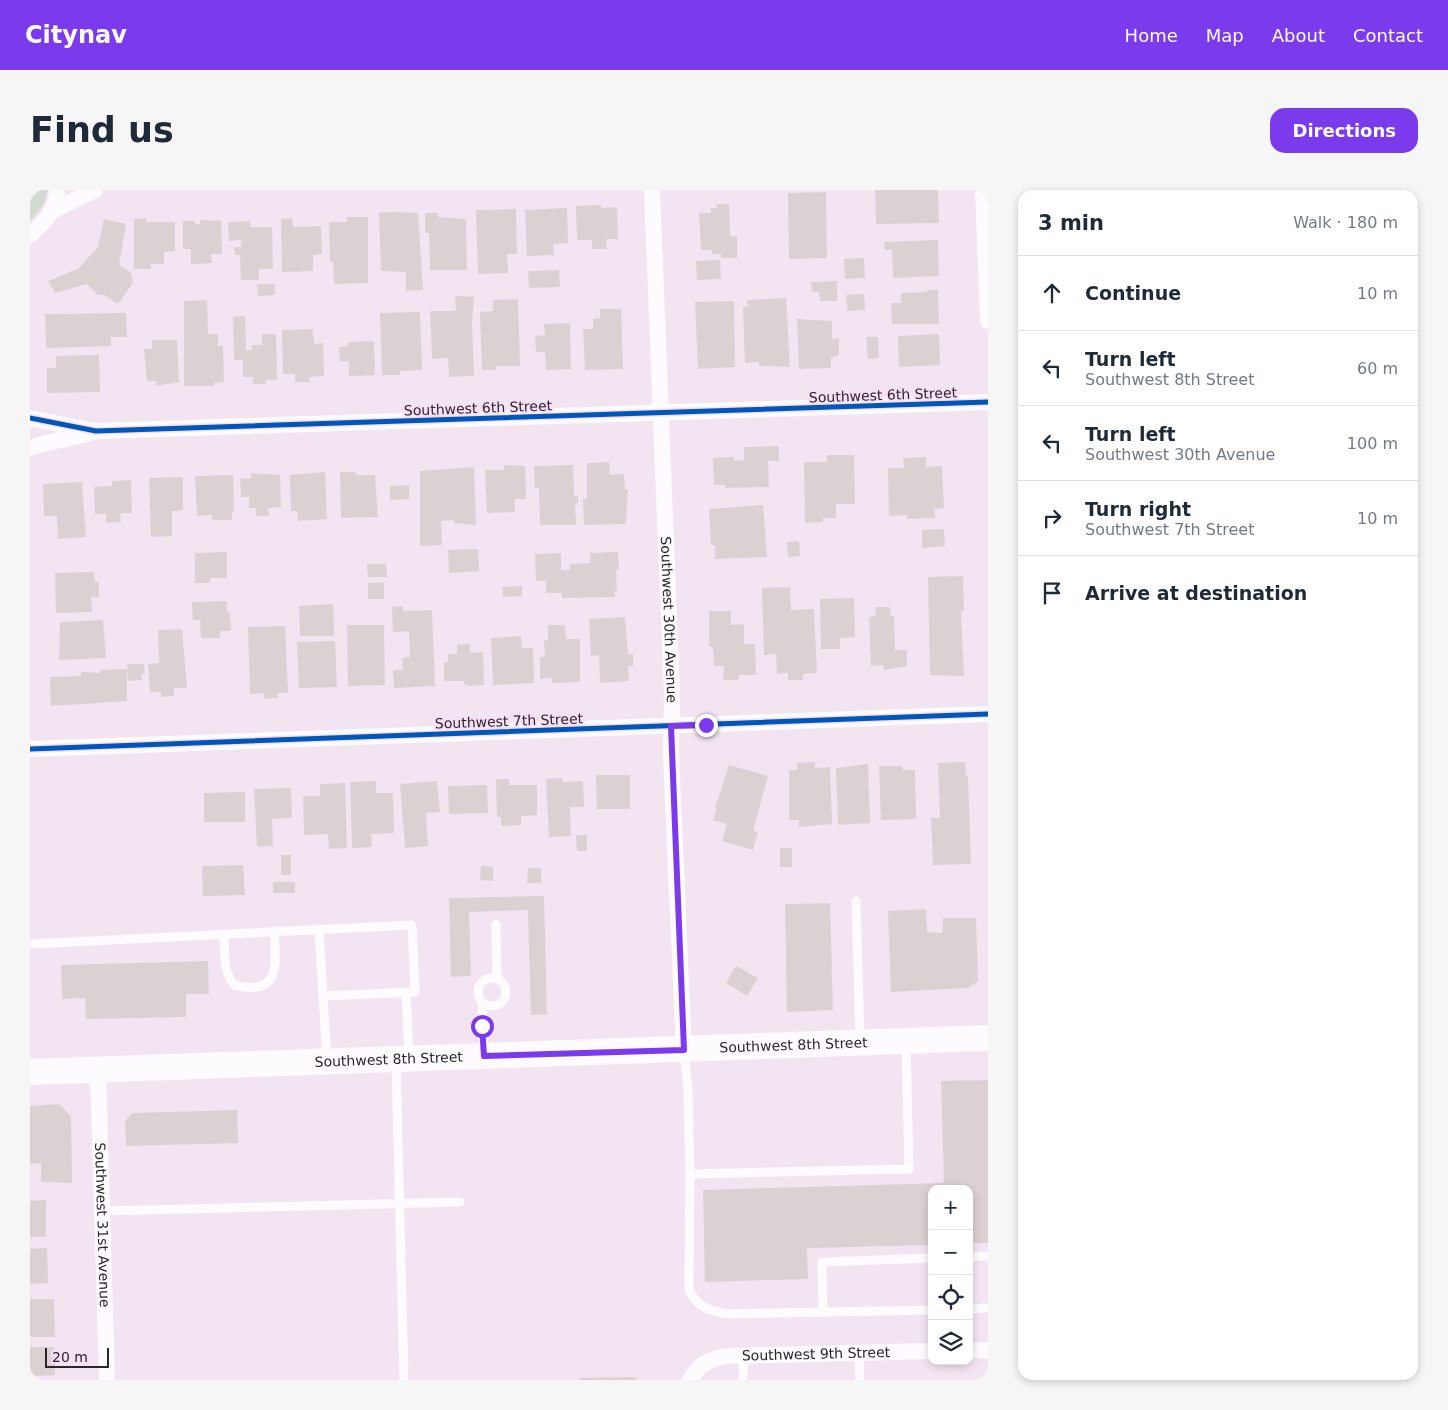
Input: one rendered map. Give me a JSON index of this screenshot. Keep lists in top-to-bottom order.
{
  "streets": {
    "main road": ["Southwest 8th Street"],
    "street": [
      "Southwest 6th Street",
      "Southwest 30th Avenue",
      "Southwest 7th Street",
      "Southwest 31st Avenue",
      "Southwest 9th Street"
    ]
  },
  "crossings": [
    ["Southwest 6th Street", "Southwest 30th Avenue"],
    ["Southwest 30th Avenue", "Southwest 7th Street"],
    ["Southwest 30th Avenue", "Southwest 8th Street"],
    ["Southwest 8th Street", "Southwest 31st Avenue"]
  ],
  "scale_bar": "20 m",
  "page": {
    "header": "Citynav",
    "nav": [
      "Home",
      "Map",
      "About",
      "Contact"
    ],
    "buttons": "Directions",
    "title": "Find us",
    "heading": ["3 min", "Walk · 180 m"],
    "list": [
      ["Continue", "10 m"],
      ["Turn left", "Southwest 8th Street", "60 m"],
      ["Turn left", "Southwest 30th Avenue", "100 m"],
      ["Turn right", "Southwest 7th Street", "10 m"],
      "Arrive at destination"
    ],
    "map_buttons": ["+", "−"],
    "scale": "20 m"
  }
}
